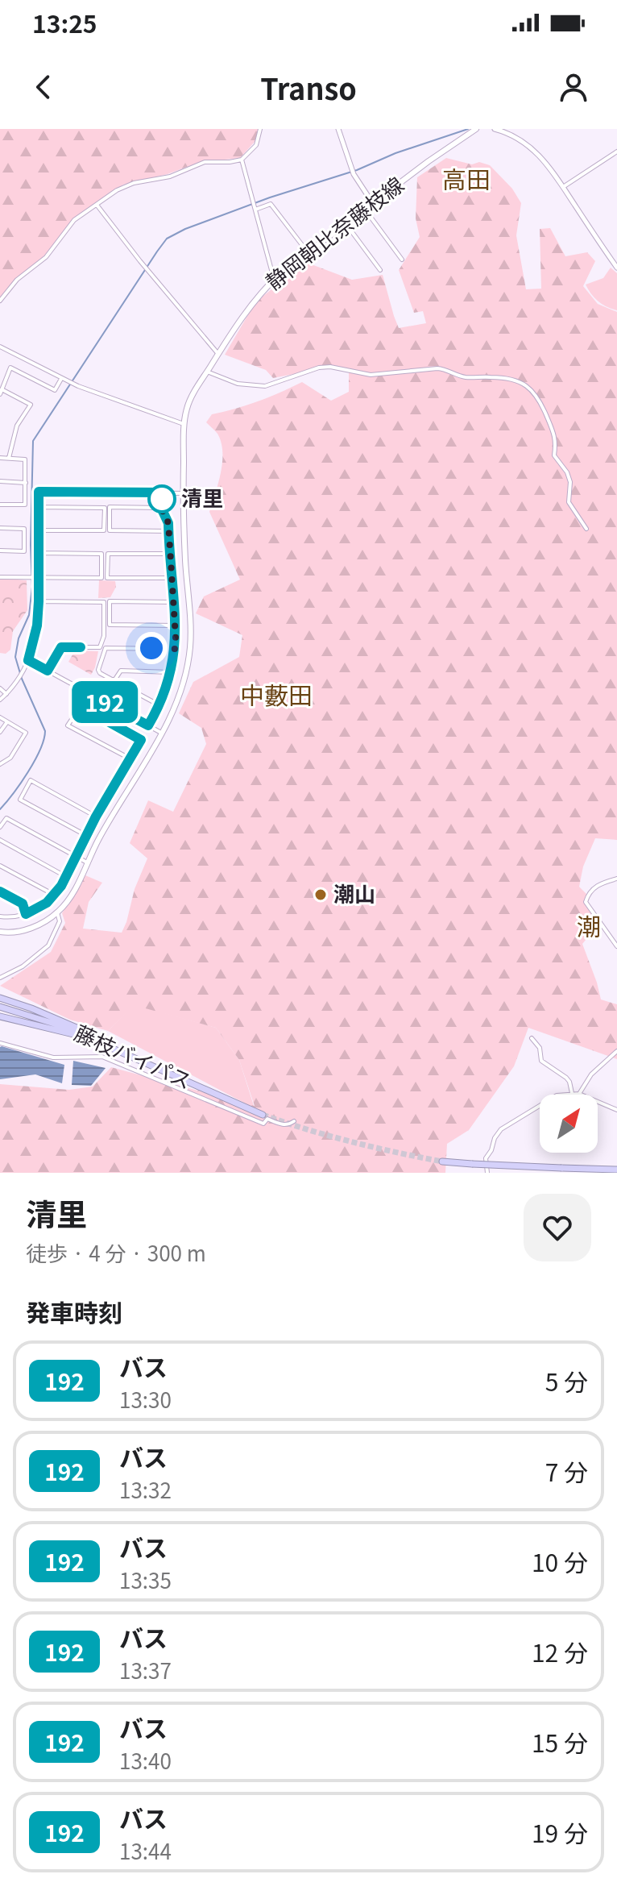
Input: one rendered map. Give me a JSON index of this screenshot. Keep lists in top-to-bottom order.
{
  "streets": {
    "highway": ["藤枝バイパス"],
    "main road": ["静岡朝比奈藤枝線"]
  },
  "districts": ["高田", "中藪田", "潮"],
  "places": ["清里", "潮山"],
  "lines": ["bus line 192"],
  "north": "top right",
  "page": {
    "status": "13:25",
    "header": "Transo",
    "on_map": "192",
    "heading": [
      ["清里", "徒歩 · 4 分 · 300 m"],
      "発車時刻"
    ],
    "list": [
      {
        "mark": "192",
        "name": "バス",
        "note": "13:30",
        "value": "5 分"
      },
      {
        "mark": "192",
        "name": "バス",
        "note": "13:32",
        "value": "7 分"
      },
      {
        "mark": "192",
        "name": "バス",
        "note": "13:35",
        "value": "10 分"
      },
      {
        "mark": "192",
        "name": "バス",
        "note": "13:37",
        "value": "12 分"
      },
      {
        "mark": "192",
        "name": "バス",
        "note": "13:40",
        "value": "15 分"
      },
      {
        "mark": "192",
        "name": "バス",
        "note": "13:44",
        "value": "19 分"
      }
    ]
  }
}
